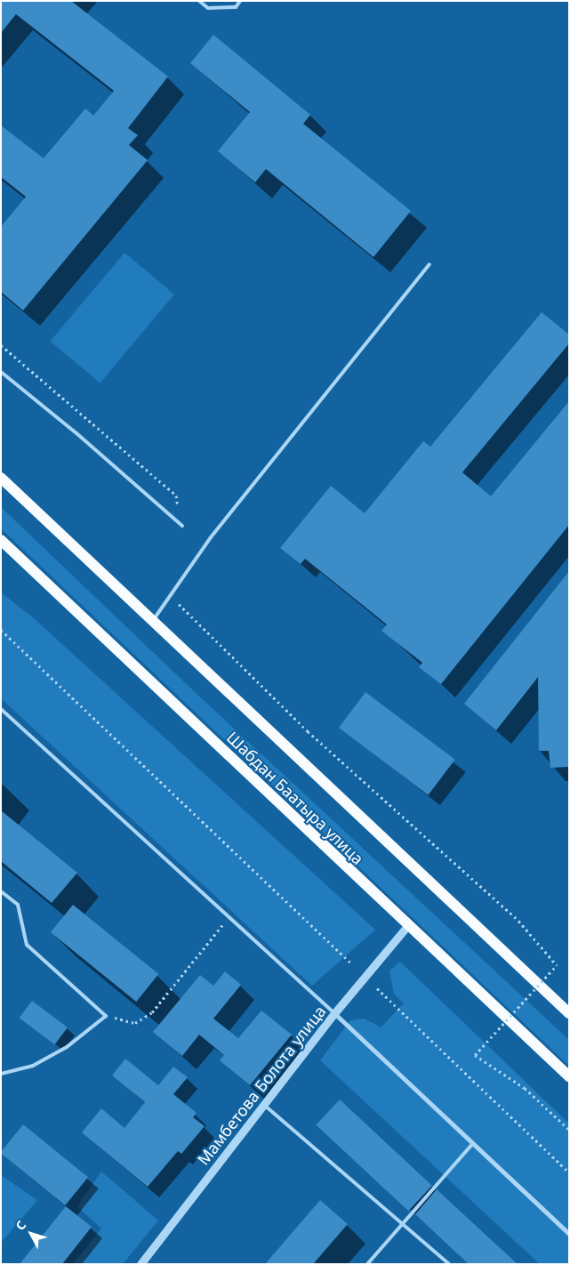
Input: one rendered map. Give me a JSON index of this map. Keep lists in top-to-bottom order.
{
  "streets": {
    "main road": ["Шабдан Баатыра улица"],
    "street": ["Мамбетова Болота улица"]
  },
  "crossings": [
    ["Шабдан Баатыра улица", "Мамбетова Болота улица"]
  ],
  "north": "top left"
}
